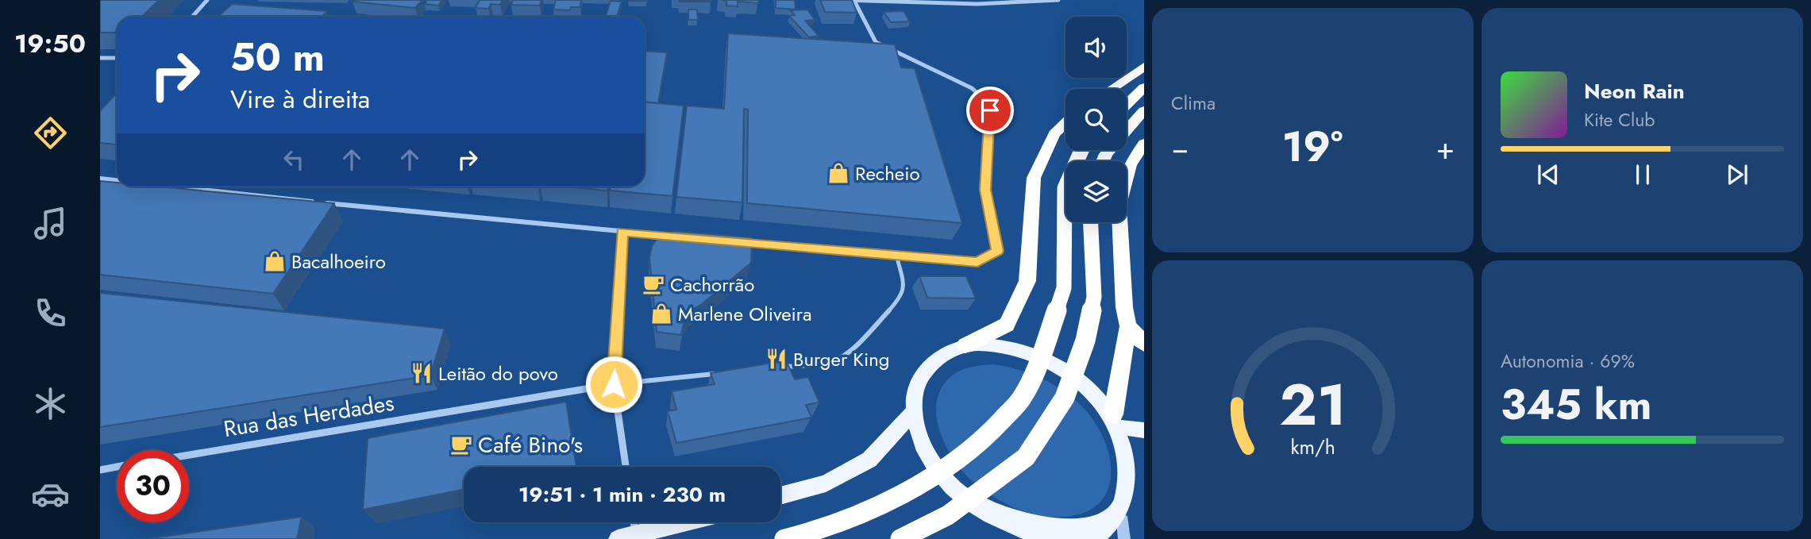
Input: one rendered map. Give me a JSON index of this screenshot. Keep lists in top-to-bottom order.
{
  "streets": {
    "street": ["Rua das Herdades"]
  },
  "places": {
    "shop": ["Recheio", "Bacalhoeiro", "Marlene Oliveira"],
    "cafe": ["Cachorrão", "Café Bino's"],
    "restaurant": ["Burger King", "Leitão do povo"]
  },
  "page": {
    "tabs": "19:50",
    "tile": [
      "Clima",
      ["Autonomia · 69%", "345 km"]
    ],
    "turn": ["50 m", "Vire à direita"],
    "song": ["Neon Rain", "Kite Club"],
    "heat": ["−", "19°", "+"],
    "limit": "30",
    "trip": "19:51 · 1 min · 230 m",
    "gauge": ["21", "km/h"]
  }
}
